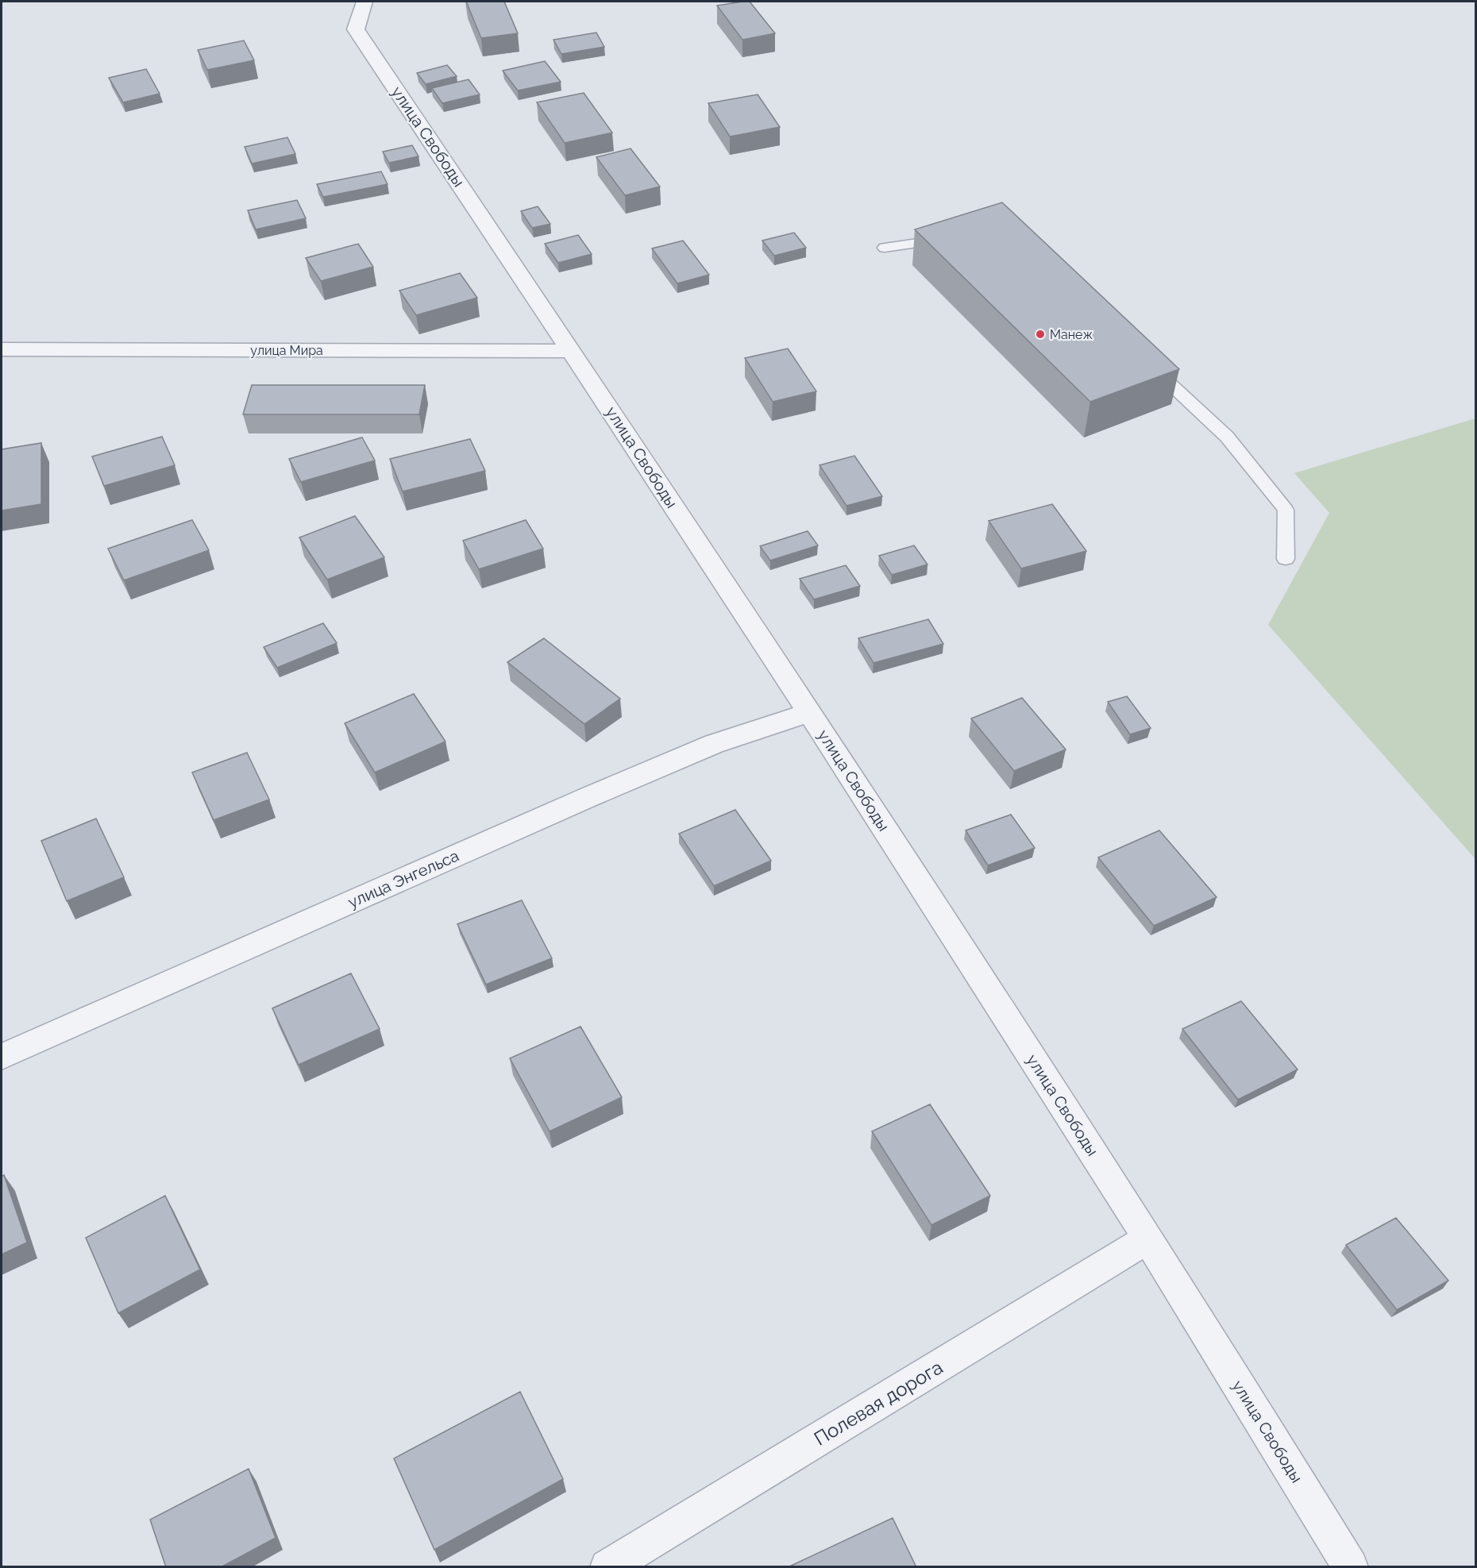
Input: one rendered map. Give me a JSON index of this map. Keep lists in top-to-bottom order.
{
  "streets": {
    "street": [
      "улица Свободы",
      "улица Мира",
      "улица Энгельса",
      "Полевая дорога"
    ]
  },
  "crossings": [
    ["улица Свободы", "улица Мира"],
    ["улица Свободы", "улица Энгельса"],
    ["улица Свободы", "Полевая дорога"]
  ],
  "places": ["Манеж"]
}
